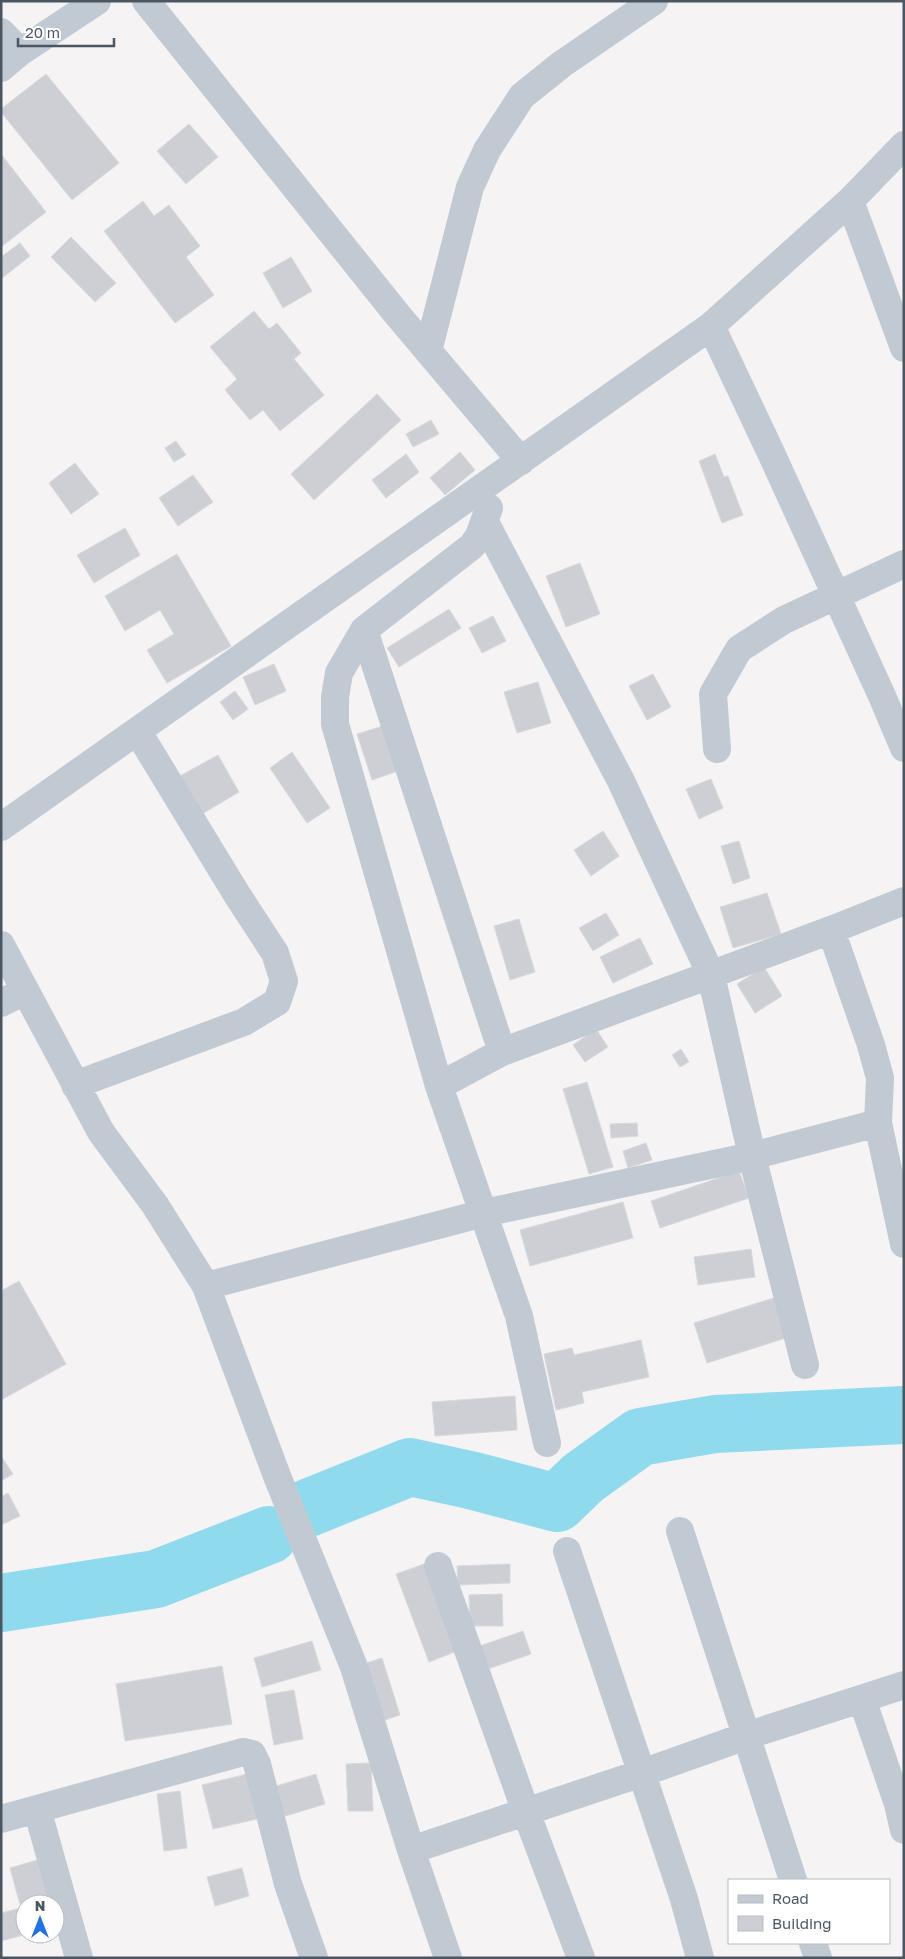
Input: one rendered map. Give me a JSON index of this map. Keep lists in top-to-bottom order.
{
  "legend": ["Road", "Building"],
  "scale_bar": "20 m",
  "north": "top"
}
